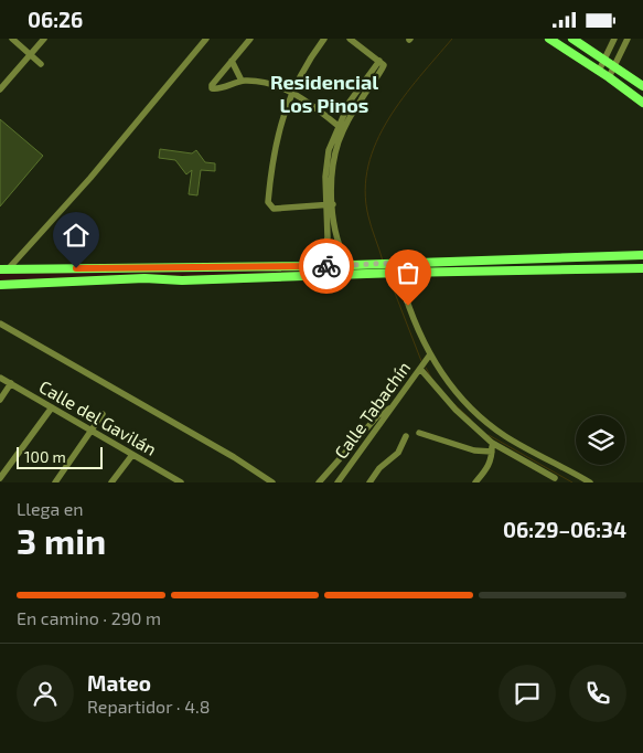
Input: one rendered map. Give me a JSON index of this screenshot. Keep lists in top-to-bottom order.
{
  "streets": {
    "street": ["Calle Tabachín", "Calle del Gavilán"]
  },
  "districts": ["Residencial Los Pinos"],
  "scale_bar": "100 m",
  "page": {
    "status": "06:26",
    "scale": "100 m",
    "heading": ["3 min", "Llega en", "06:29–06:34"],
    "panel": ["Mateo", "Repartidor · 4.8"],
    "bar": "En camino · 290 m"
  }
}
